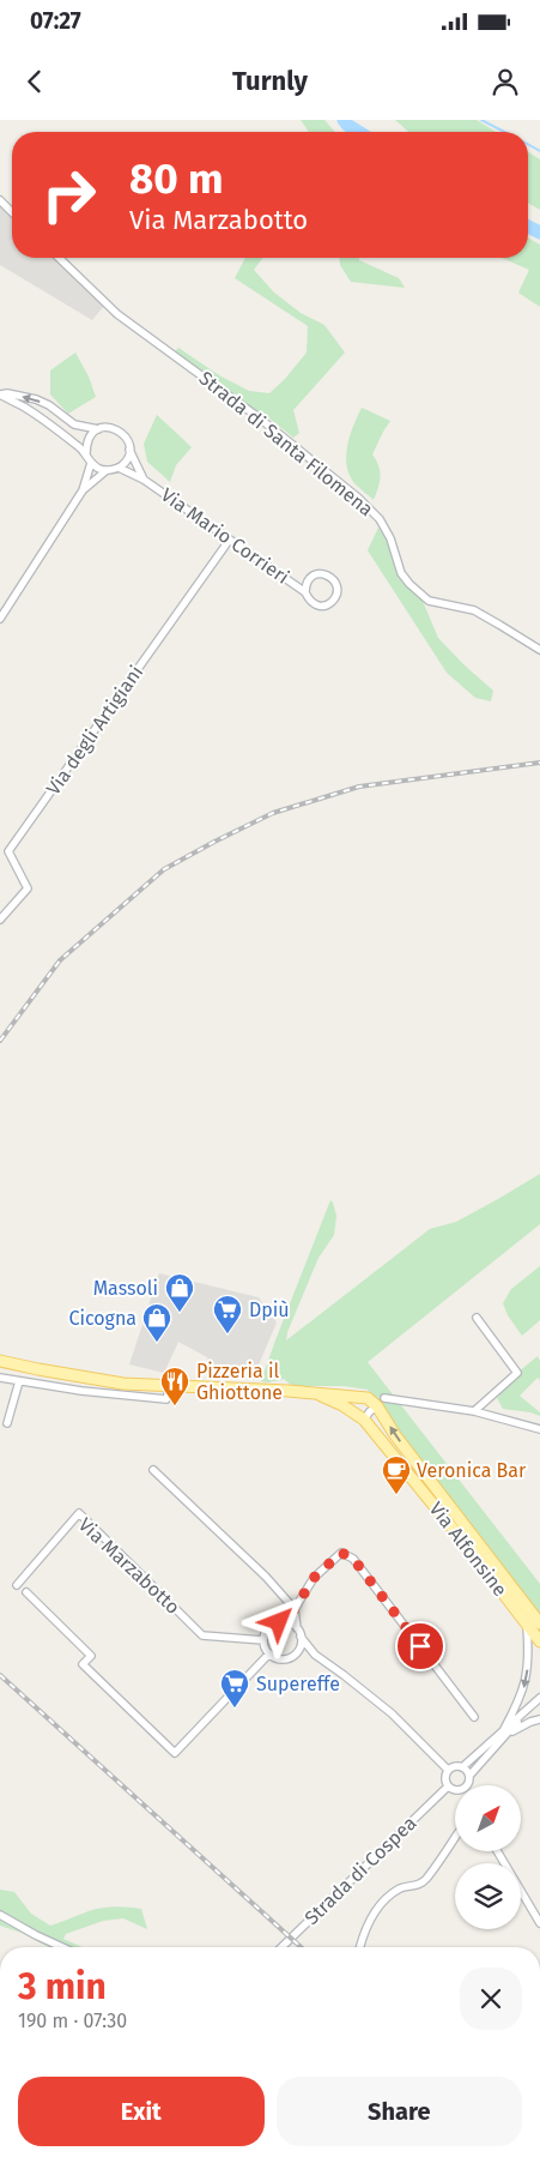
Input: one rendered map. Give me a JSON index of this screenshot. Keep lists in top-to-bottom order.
{
  "streets": {
    "main road": ["Via Alfonsine"],
    "street": [
      "Strada di Santa Filomena",
      "Via Mario Corrieri",
      "Via degli Artigiani",
      "Via Marzabotto",
      "Strada di Cospea"
    ]
  },
  "crossings": [
    ["Via Mario Corrieri", "Via degli Artigiani"]
  ],
  "places": {
    "shop": ["Massoli", "Cicogna"],
    "supermarket": ["Dpiù", "Supereffe"],
    "restaurant": ["Pizzeria il Ghiottone"],
    "cafe": ["Veronica Bar"]
  },
  "north": "top right",
  "page": {
    "status": "07:27",
    "header": "Turnly",
    "turn": ["80 m", "Via Marzabotto"],
    "heading": ["3 min", "190 m · 07:30"],
    "buttons": ["Exit", "Share"]
  }
}
